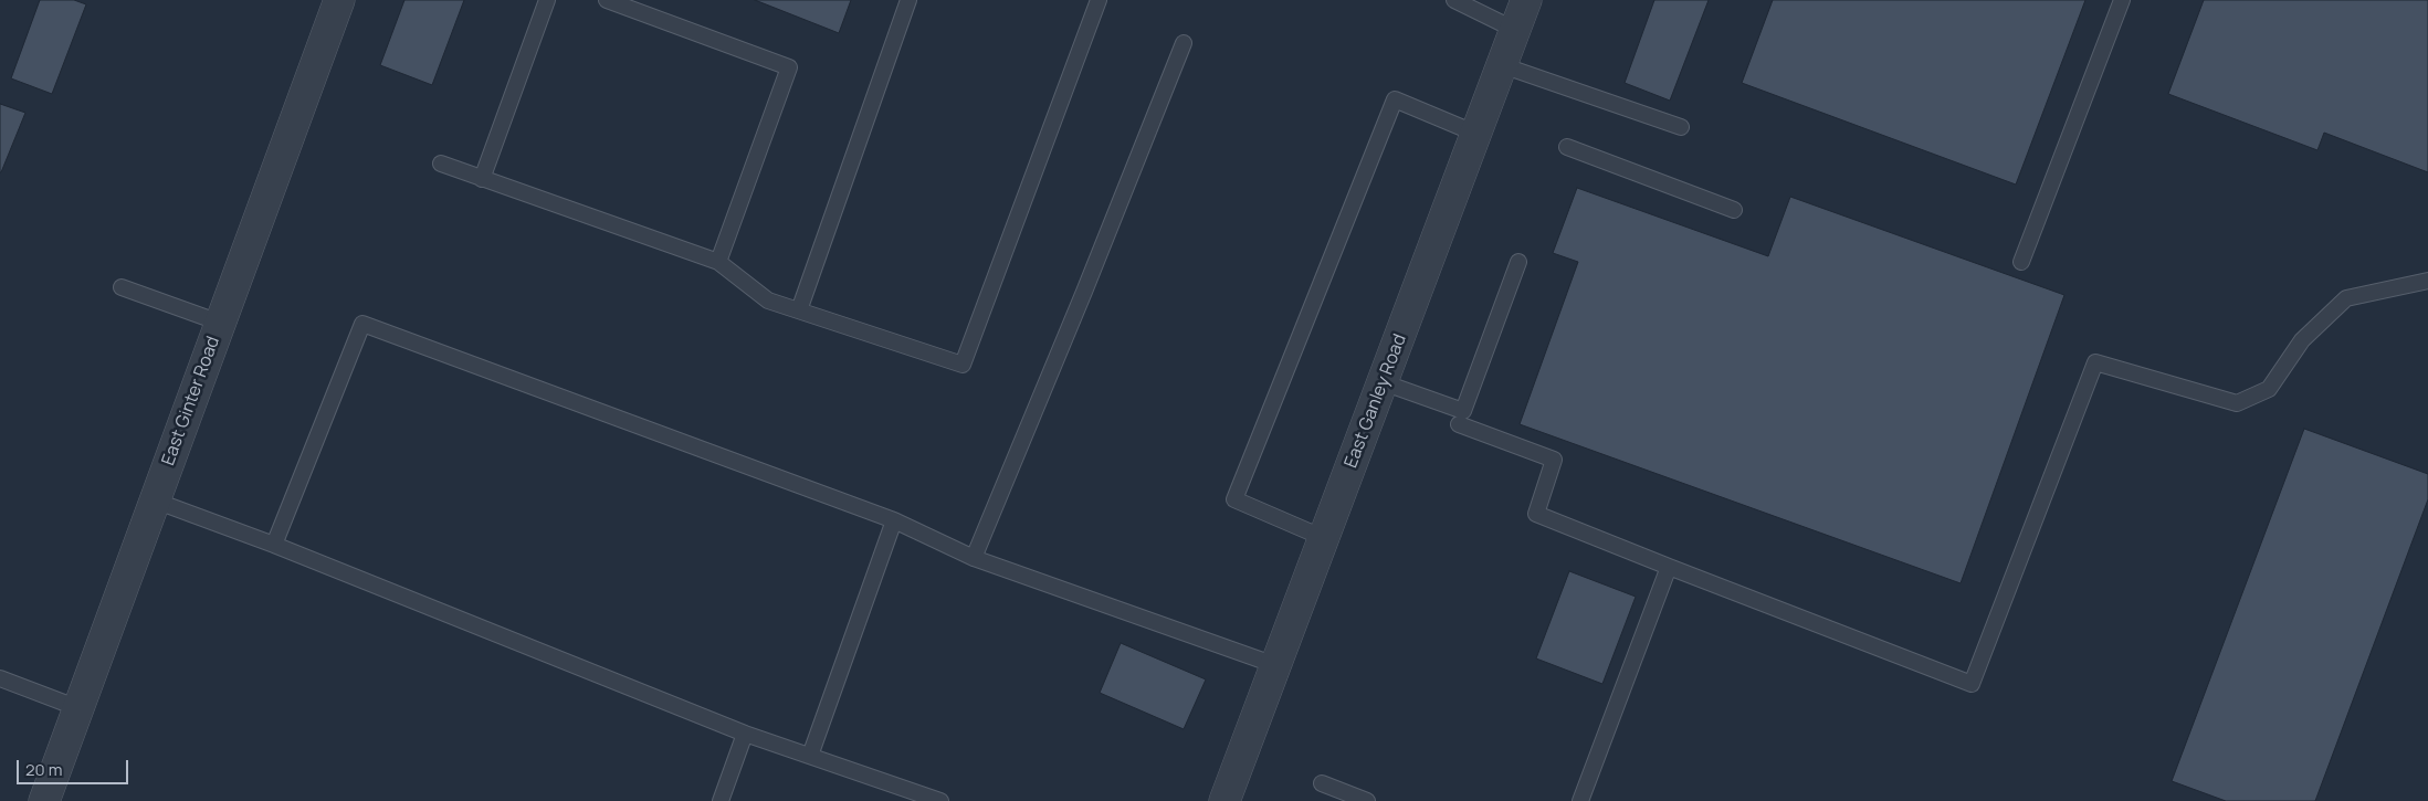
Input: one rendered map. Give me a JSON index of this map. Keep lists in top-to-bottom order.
{
  "streets": {
    "street": ["East Ginter Road", "East Ganley Road"]
  },
  "scale_bar": "20 m"
}
